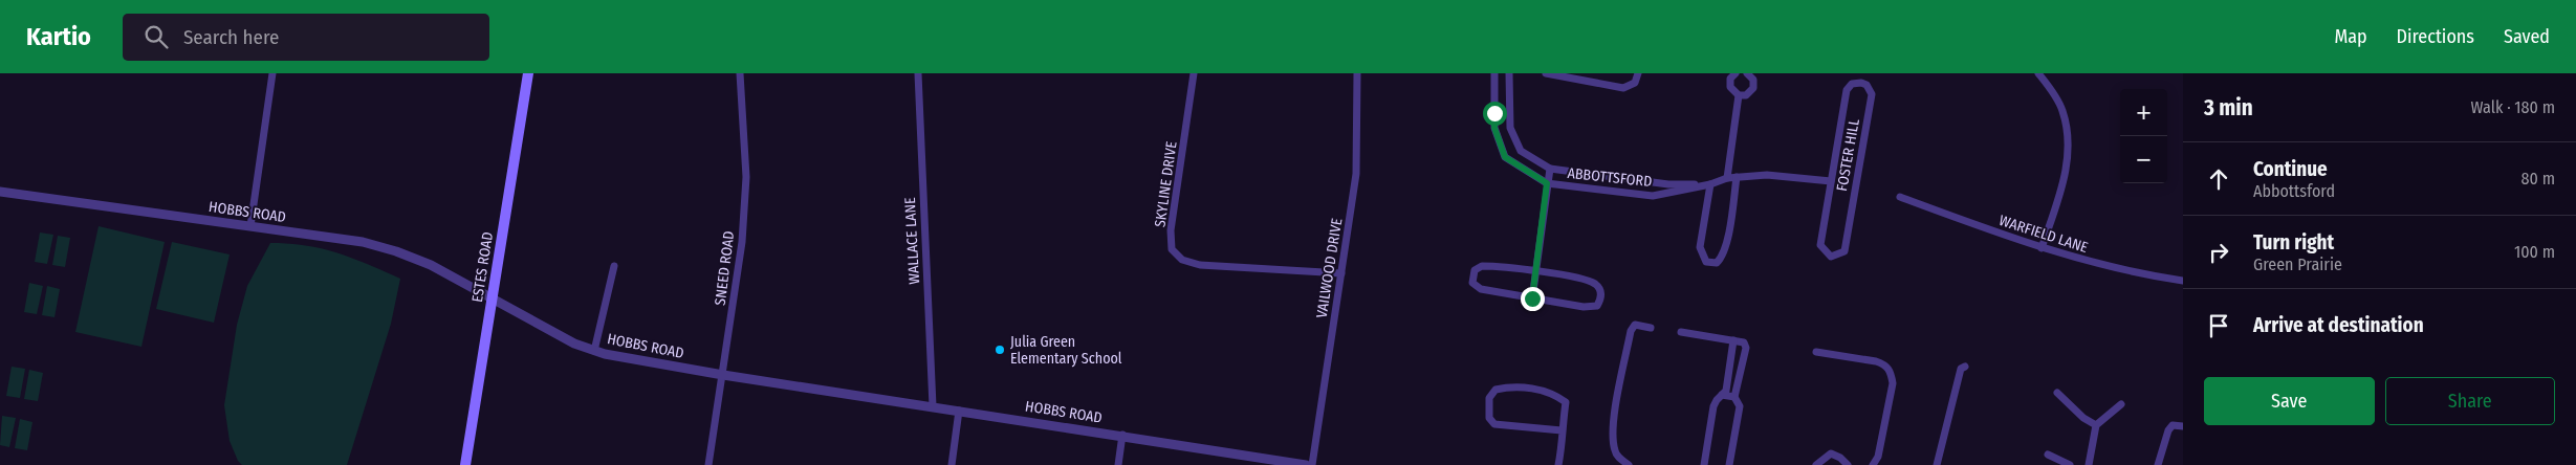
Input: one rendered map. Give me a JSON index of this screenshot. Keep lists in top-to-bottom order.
{
  "streets": {
    "main road": ["ESTES ROAD"],
    "street": [
      "FOSTER HILL",
      "ABBOTTSFORD",
      "SKYLINE DRIVE",
      "HOBBS ROAD",
      "WARFIELD LANE",
      "WALLACE LANE",
      "SNEED ROAD",
      "VAILWOOD DRIVE"
    ]
  },
  "crossings": [
    ["FOSTER HILL", "ABBOTTSFORD"],
    ["SKYLINE DRIVE", "VAILWOOD DRIVE"],
    ["HOBBS ROAD", "WALLACE LANE"],
    ["HOBBS ROAD", "ESTES ROAD"],
    ["HOBBS ROAD", "SNEED ROAD"]
  ],
  "places": ["Julia Green Elementary School"],
  "page": {
    "header": "Kartio",
    "search": "Search here",
    "nav": ["Map", "Directions", "Saved"],
    "heading": ["3 min", "Walk · 180 m"],
    "map_buttons": ["+", "−"],
    "list": [
      ["Continue", "Abbottsford", "80 m"],
      ["Turn right", "Green Prairie", "100 m"],
      "Arrive at destination"
    ],
    "buttons": ["Save", "Share"]
  }
}
